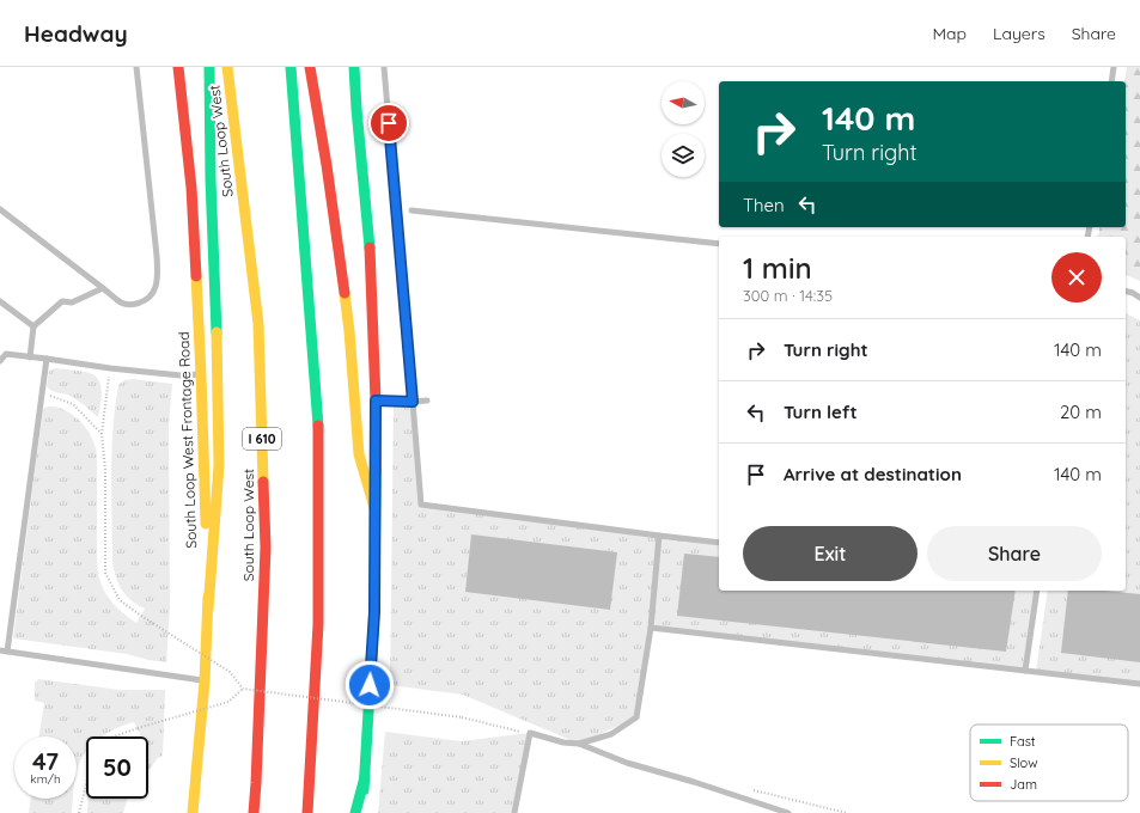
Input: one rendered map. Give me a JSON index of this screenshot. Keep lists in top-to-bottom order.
{
  "streets": {
    "main road": ["South Loop West", "I 610", "South Loop West Frontage Road"]
  },
  "legend": ["Fast", "Slow", "Jam"],
  "north": "left",
  "page": {
    "header": "Headway",
    "nav": ["Map", "Layers", "Share"],
    "turn": ["140 m", "Turn right"],
    "then": "Then",
    "heading": ["1 min", "300 m · 14:35"],
    "list": [
      {
        "name": "Turn right",
        "value": "140 m"
      },
      {
        "name": "Turn left",
        "value": "20 m"
      },
      {
        "name": "Arrive at destination",
        "value": "140 m"
      }
    ],
    "buttons": ["Exit", "Share"],
    "speed": "47 km/h",
    "limit": "50"
  }
}
